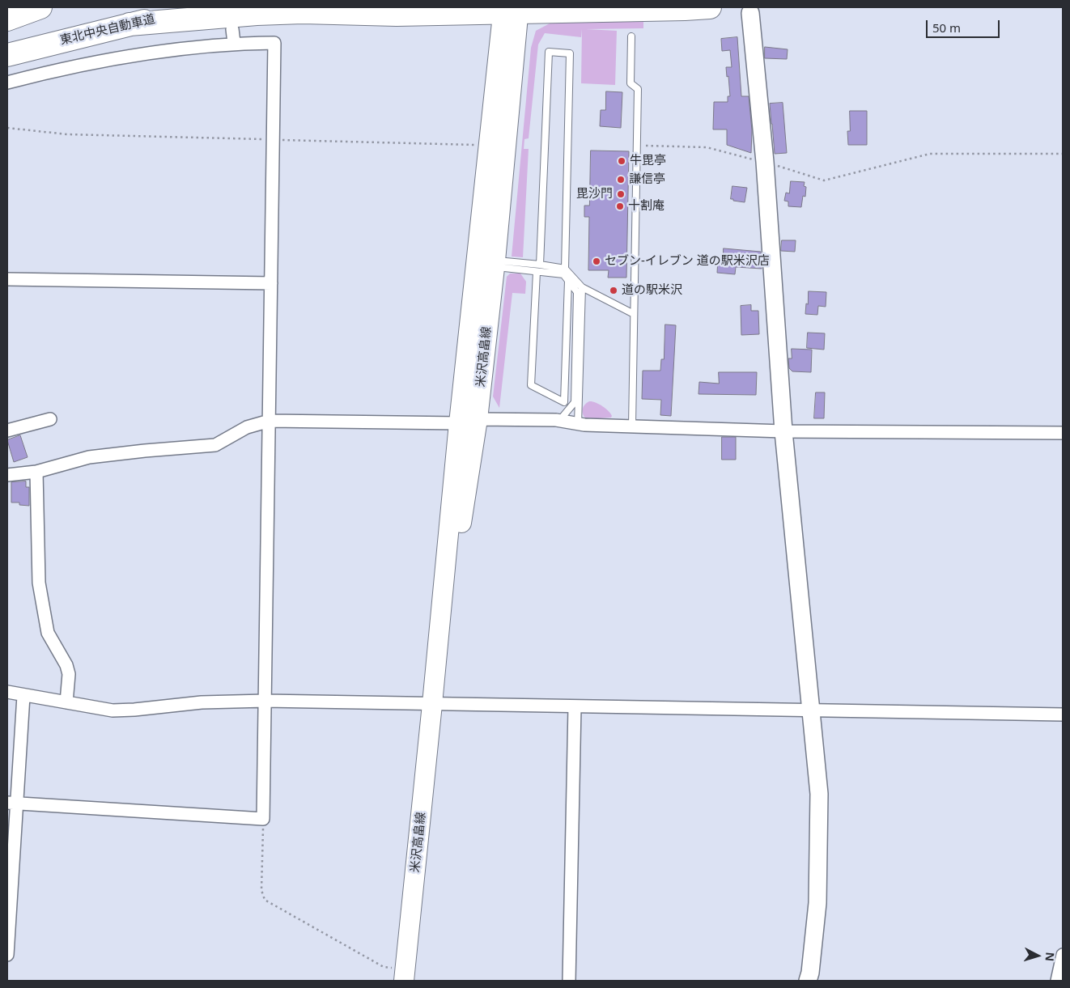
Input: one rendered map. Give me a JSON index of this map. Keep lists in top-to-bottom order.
{
  "streets": {
    "highway": ["東北中央自動車道"],
    "main road": ["米沢高畠線"]
  },
  "places": [
    "牛毘亭",
    "謙信亭",
    "毘沙門",
    "十割庵",
    "セブン-イレブン 道の駅米沢店",
    "道の駅米沢"
  ],
  "scale_bar": "50 m",
  "north": "right"
}
